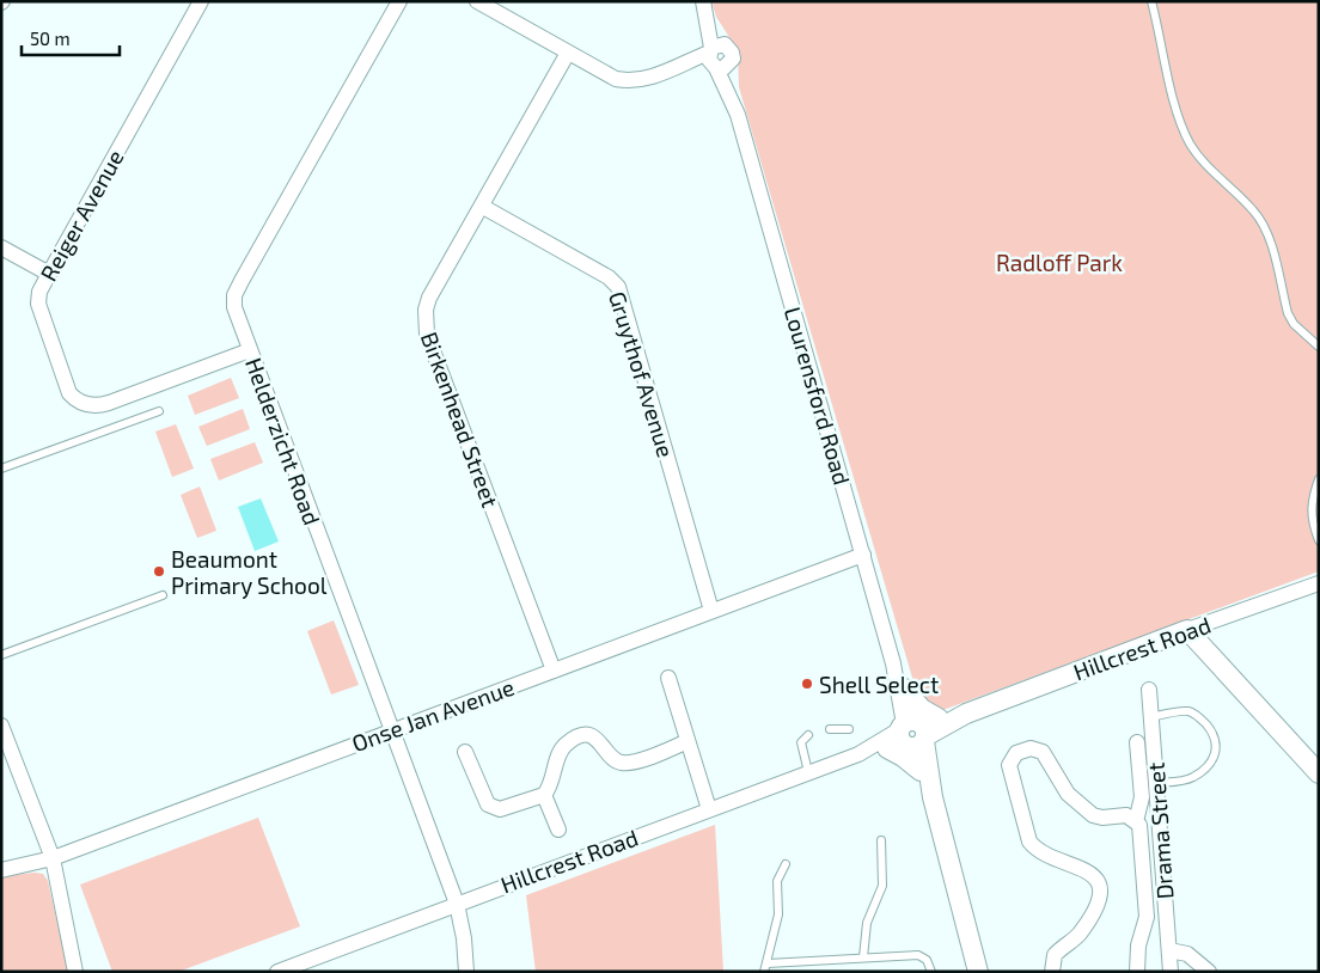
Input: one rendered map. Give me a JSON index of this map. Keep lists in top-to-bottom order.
{
  "streets": {
    "street": [
      "Reiger Avenue",
      "Gruythof Avenue",
      "Lourensford Road",
      "Birkenhead Street",
      "Helderzicht Road",
      "Hillcrest Road",
      "Onse Jan Avenue",
      "Drama Street"
    ]
  },
  "crossings": [
    ["Reiger Avenue", "Helderzicht Road"],
    ["Gruythof Avenue", "Birkenhead Street"],
    ["Gruythof Avenue", "Onse Jan Avenue"],
    ["Lourensford Road", "Hillcrest Road"],
    ["Lourensford Road", "Onse Jan Avenue"],
    ["Birkenhead Street", "Onse Jan Avenue"],
    ["Helderzicht Road", "Hillcrest Road"],
    ["Helderzicht Road", "Onse Jan Avenue"]
  ],
  "parks": ["Radloff Park"],
  "places": ["Beaumont Primary School", "Shell Select"],
  "scale_bar": "50 m"
}
